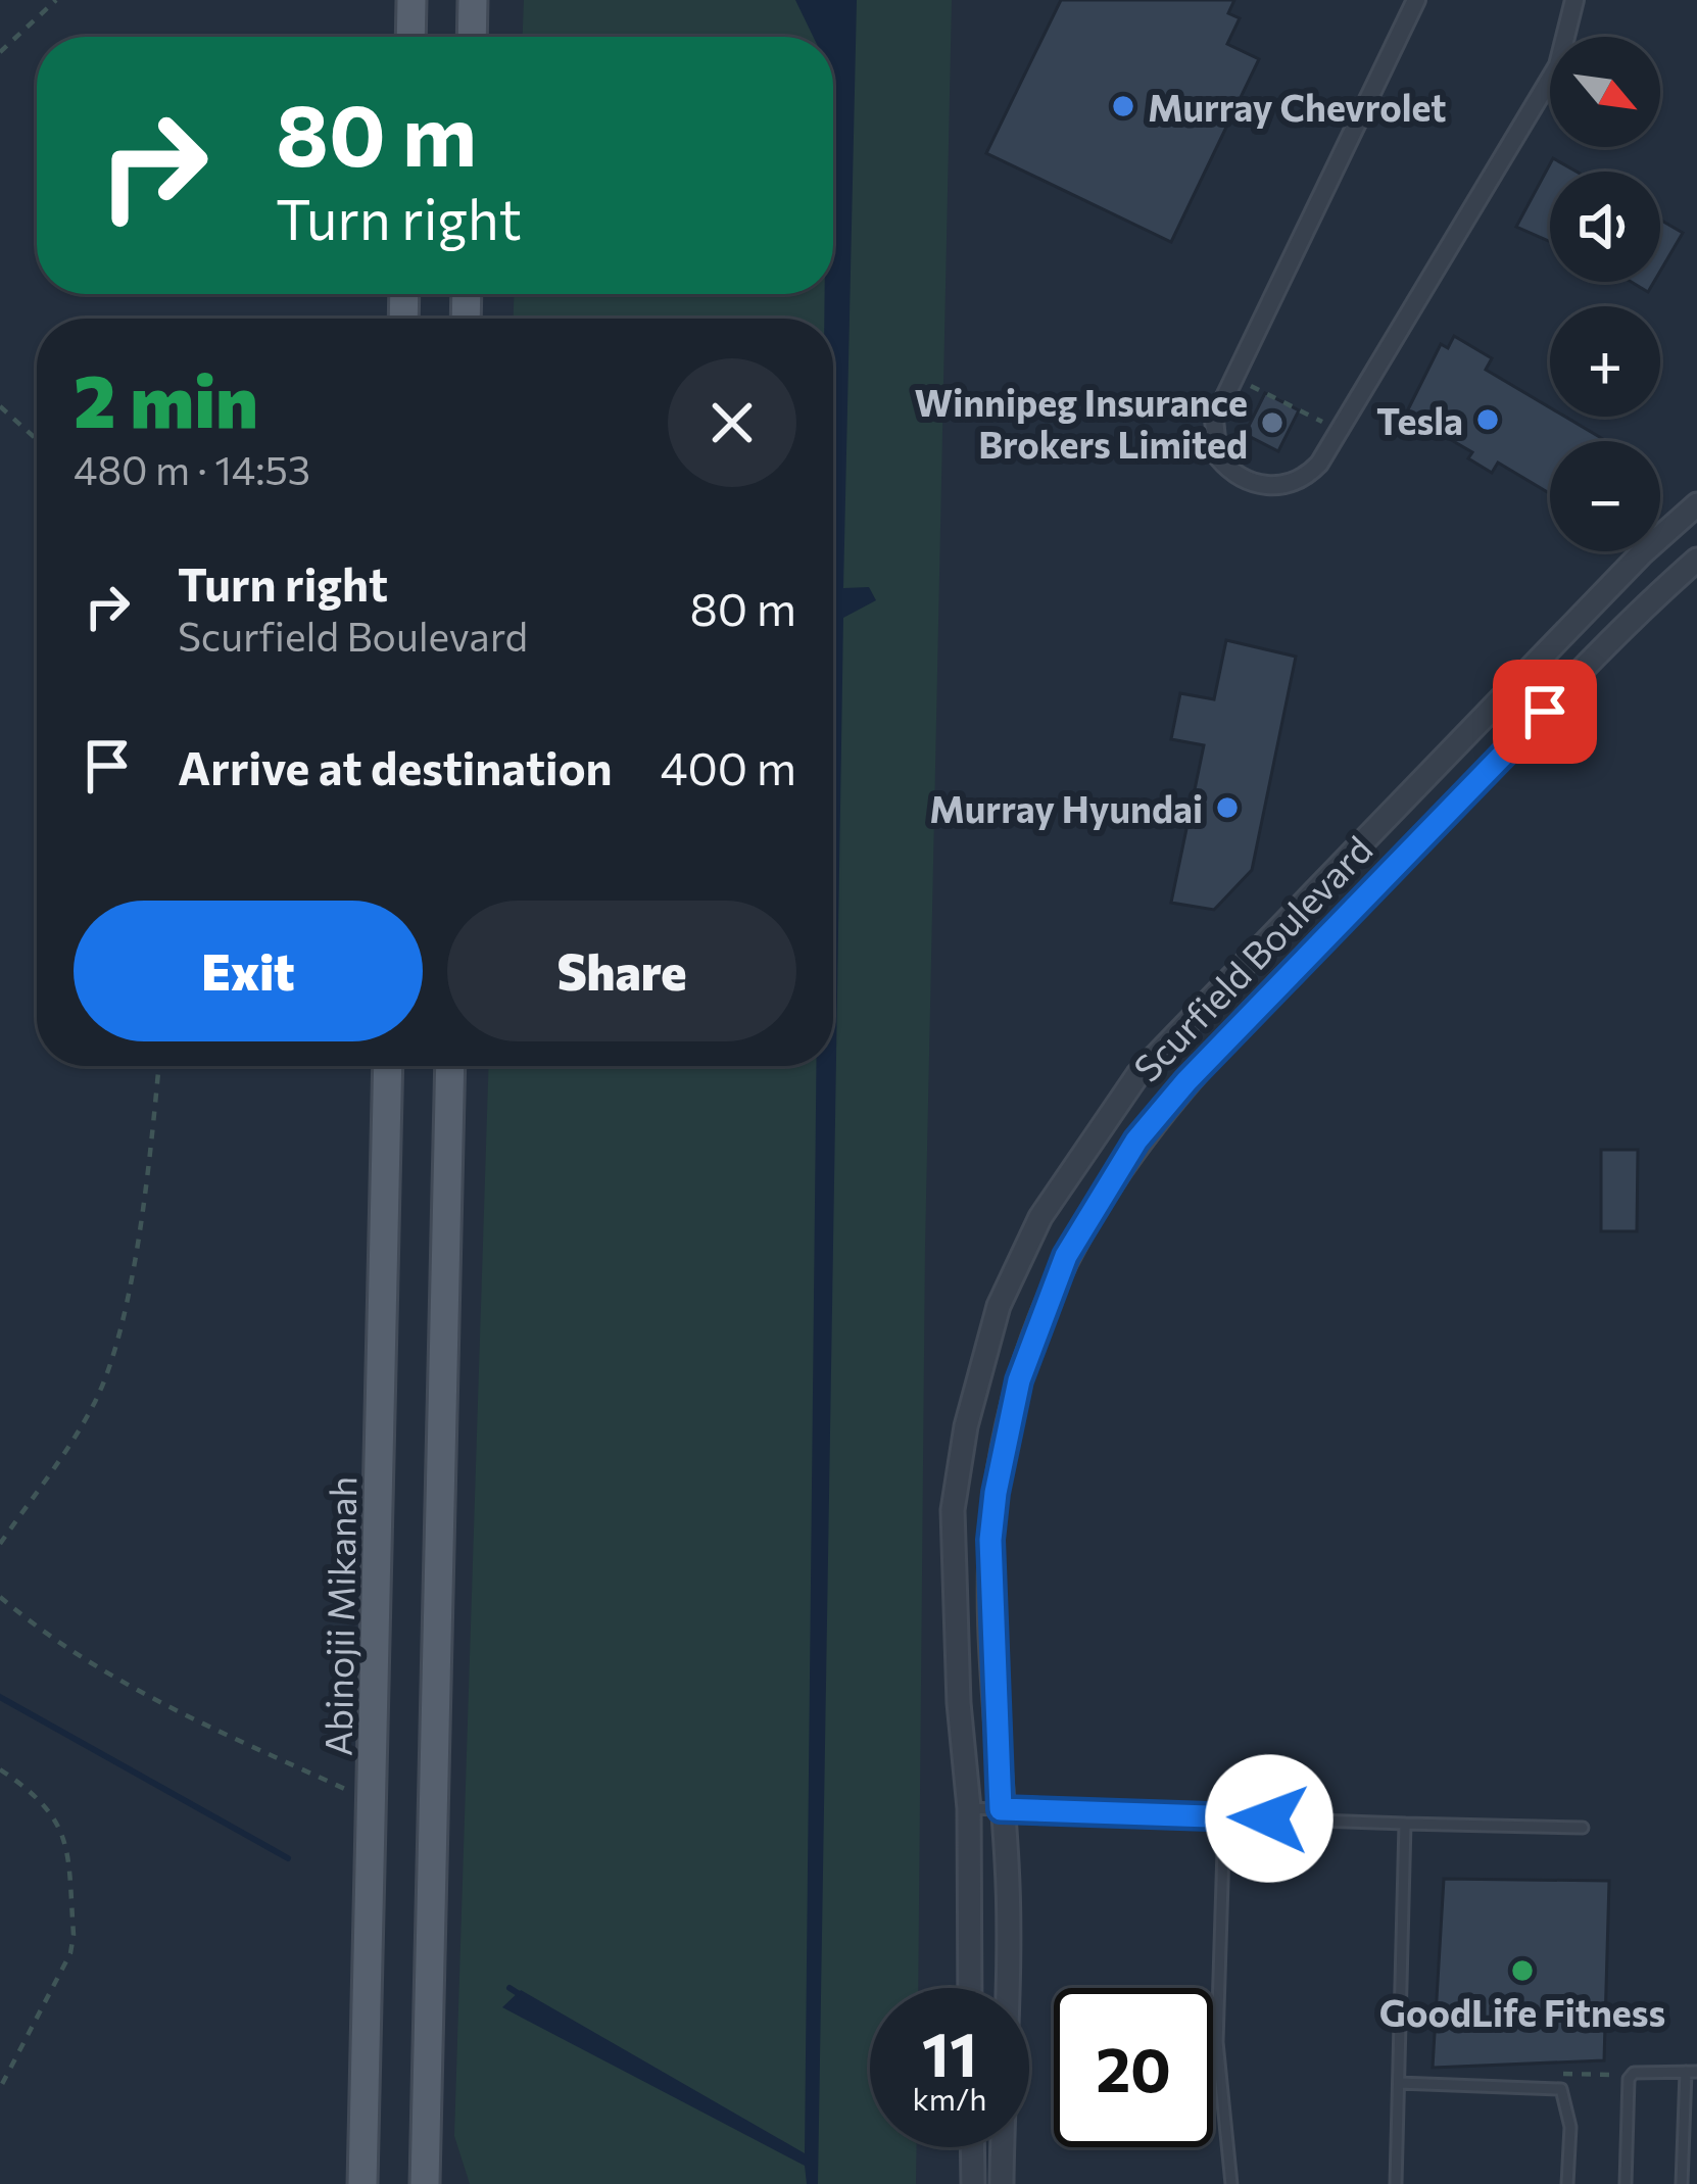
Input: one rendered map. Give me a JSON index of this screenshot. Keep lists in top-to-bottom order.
{
  "streets": {
    "main road": ["Abinojii Mikanah"],
    "street": ["Scurfield Boulevard"]
  },
  "places": [
    "Murray Chevrolet",
    "Tesla",
    "Winnipeg Insurance Brokers Limited",
    "Murray Hyundai",
    "GoodLife Fitness"
  ],
  "north": "bottom right",
  "page": {
    "map_buttons": ["+", "−"],
    "turn": ["80 m", "Turn right"],
    "heading": ["2 min", "480 m · 14:53"],
    "list": [
      {
        "name": "Turn right",
        "note": "Scurfield Boulevard",
        "value": "80 m"
      },
      {
        "name": "Arrive at destination",
        "value": "400 m"
      }
    ],
    "buttons": ["Exit", "Share"],
    "speed": "11 km/h",
    "limit": "20"
  }
}
